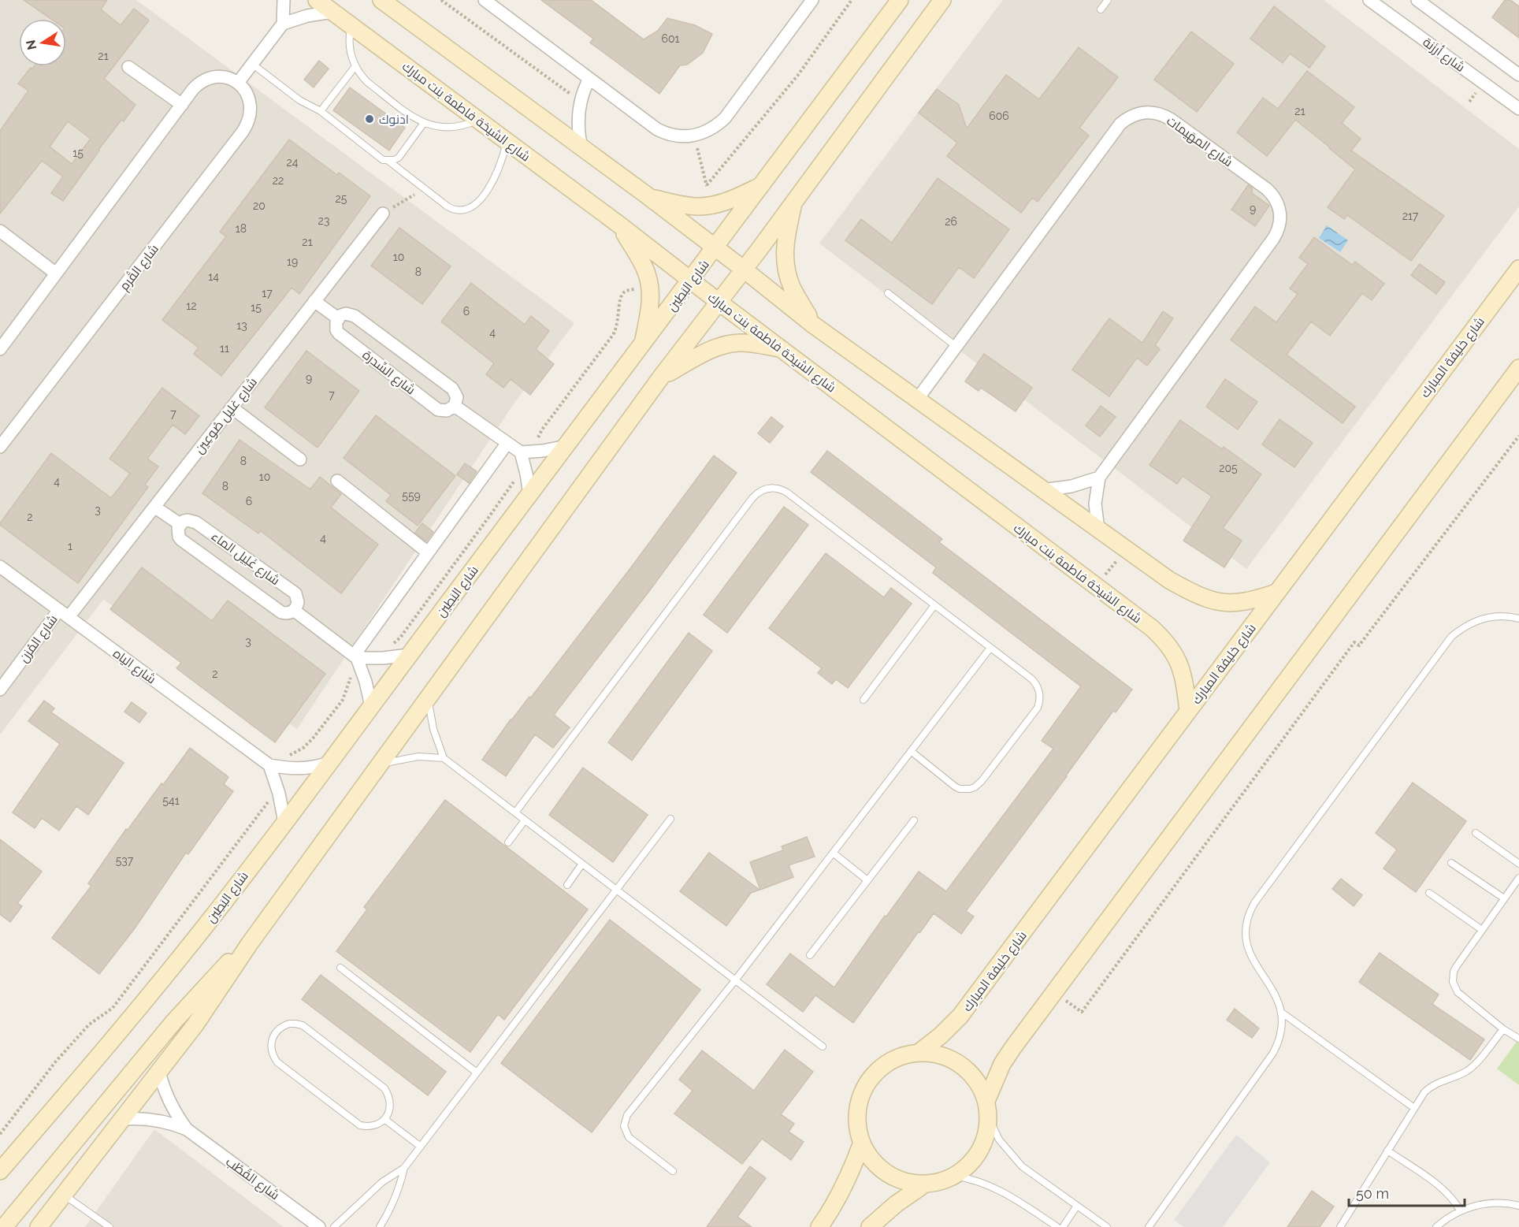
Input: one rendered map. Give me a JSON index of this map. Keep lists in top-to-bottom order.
{
  "streets": {
    "main road": ["شارع الشيخة فاطمة بنت مبارك", "شارع البَطِين", "شارع خليفة المبارك"],
    "street": [
      "شارع أرزَنة",
      "شارع المهَيمات",
      "شارع القُرم",
      "شارع السِّدرة",
      "شارع غليل صُوعِين",
      "شارع غَلِيل الماء",
      "شارع المُزن",
      "شارع الياه",
      "شارع القُطُب"
    ]
  },
  "crossings": [
    ["شارع الشيخة فاطمة بنت مبارك", "شارع البَطِين"],
    ["شارع الشيخة فاطمة بنت مبارك", "شارع خليفة المبارك"],
    ["شارع البَطِين", "شارع الياه"],
    ["شارع غليل صُوعِين", "شارع غَلِيل الماء"],
    ["شارع غليل صُوعِين", "شارع المُزن"],
    ["شارع غليل صُوعِين", "شارع الياه"],
    ["شارع المُزن", "شارع الياه"]
  ],
  "places": ["ادنوك"],
  "house_numbers": [
    "601",
    "21",
    "21",
    "606",
    "15",
    "24",
    "22",
    "25",
    "20",
    "9",
    "217",
    "23",
    "26",
    "18",
    "21",
    "10",
    "19",
    "8",
    "14",
    "17",
    "12",
    "15",
    "6",
    "13",
    "4",
    "11",
    "9",
    "7",
    "7",
    "8",
    "205",
    "10",
    "4",
    "8",
    "559",
    "6",
    "3",
    "2",
    "4",
    "1",
    "3",
    "2",
    "541",
    "537"
  ],
  "scale_bar": "50 m",
  "north": "left"
}
